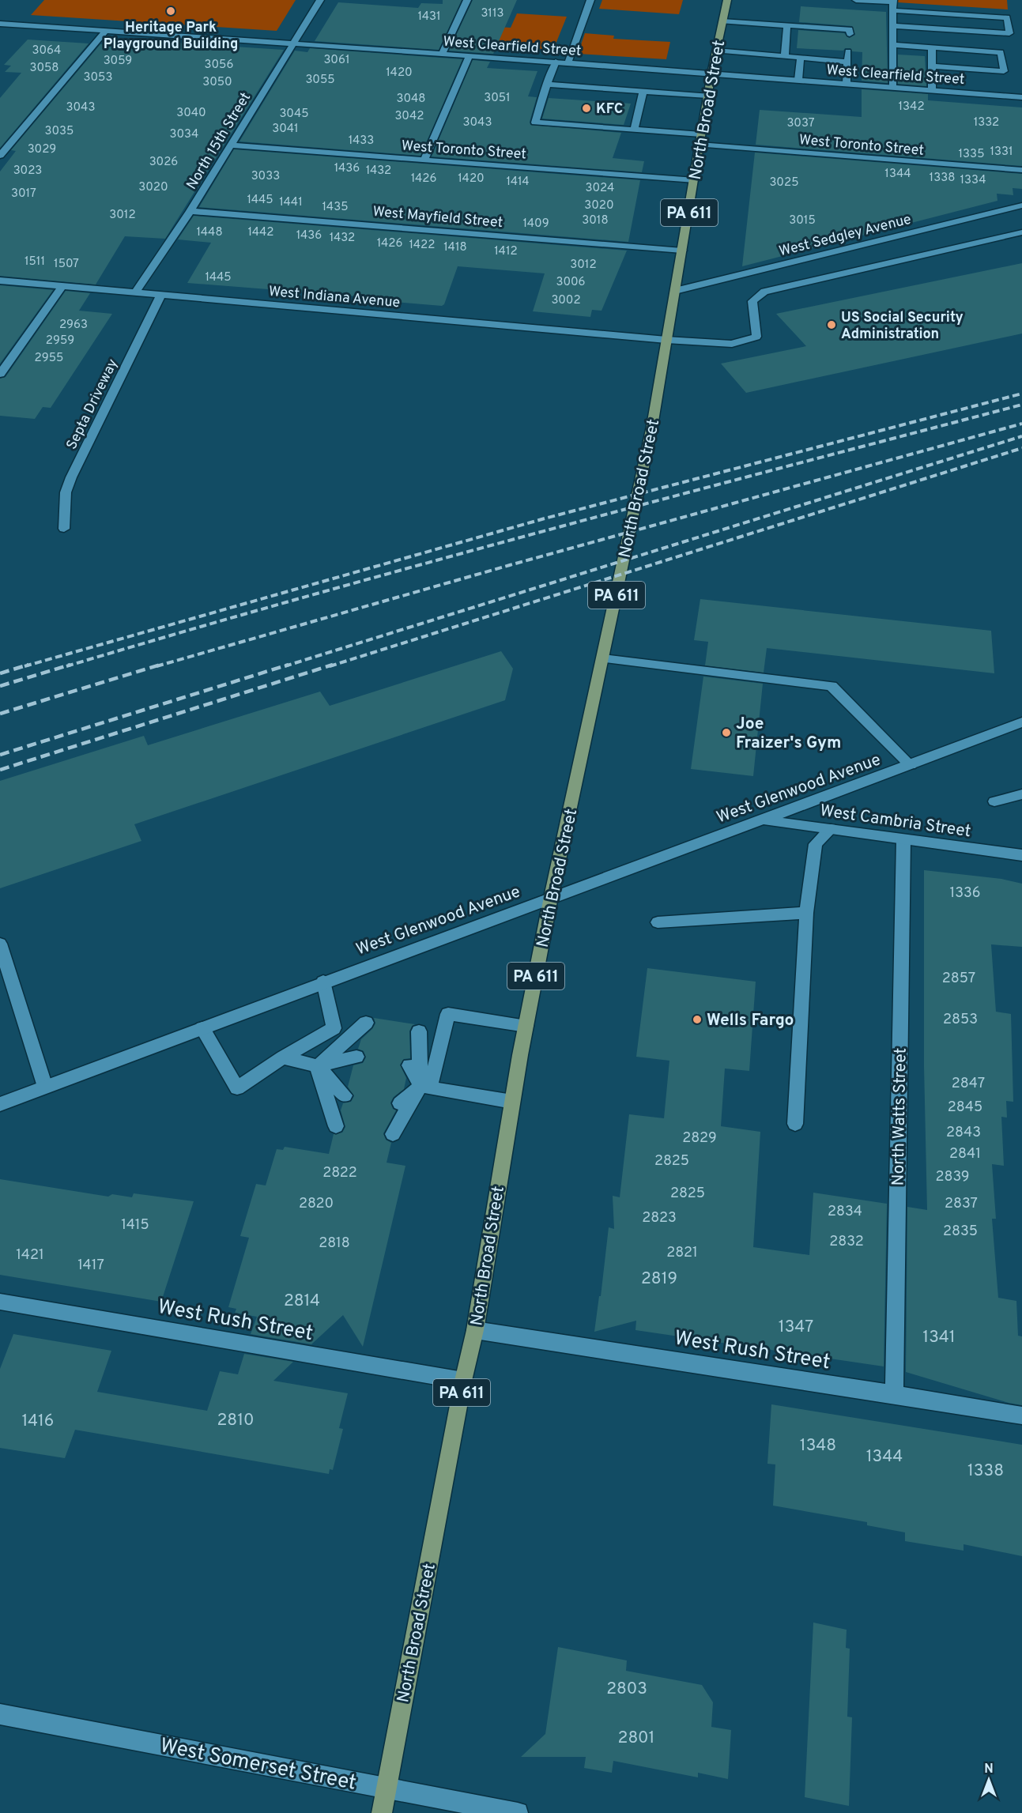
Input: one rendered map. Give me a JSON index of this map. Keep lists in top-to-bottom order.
{
  "streets": {
    "main road": ["North Broad Street", "PA 611"],
    "street": [
      "West Clearfield Street",
      "North 15th Street",
      "West Toronto Street",
      "West Mayfield Street",
      "West Sedgley Avenue",
      "West Indiana Avenue",
      "Septa Driveway",
      "West Glenwood Avenue",
      "West Cambria Street",
      "North Watts Street",
      "West Rush Street",
      "West Somerset Street"
    ]
  },
  "crossings": [
    ["West Clearfield Street", "North Broad Street"],
    ["West Clearfield Street", "North 15th Street"],
    ["North Broad Street", "West Toronto Street"],
    ["North Broad Street", "West Mayfield Street"],
    ["North Broad Street", "West Sedgley Avenue"],
    ["North Broad Street", "West Indiana Avenue"],
    ["North Broad Street", "West Glenwood Avenue"],
    ["North Broad Street", "West Rush Street"],
    ["North Broad Street", "West Somerset Street"],
    ["North 15th Street", "West Toronto Street"],
    ["North 15th Street", "West Mayfield Street"],
    ["North 15th Street", "West Indiana Avenue"],
    ["West Indiana Avenue", "Septa Driveway"],
    ["West Glenwood Avenue", "West Cambria Street"],
    ["West Cambria Street", "North Watts Street"],
    ["North Watts Street", "West Rush Street"]
  ],
  "places": [
    "Heritage Park Playground Building",
    "KFC",
    "US Social Security Administration",
    "Joe Fraizer's Gym",
    "Wells Fargo"
  ],
  "house_numbers": [
    "3113",
    "1431",
    "3064",
    "3061",
    "3059",
    "3056",
    "3058",
    "1420",
    "3053",
    "3055",
    "3050",
    "3051",
    "3048",
    "1342",
    "3043",
    "3040",
    "3045",
    "3042",
    "3043",
    "1332",
    "3037",
    "3041",
    "3035",
    "3034",
    "1433",
    "3029",
    "1331",
    "1335",
    "3026",
    "1436",
    "3023",
    "1432",
    "1344",
    "3033",
    "1338",
    "1426",
    "1420",
    "1334",
    "1414",
    "3025",
    "3020",
    "3024",
    "3017",
    "1445",
    "1441",
    "3020",
    "1435",
    "3012",
    "3018",
    "3015",
    "1409",
    "1448",
    "1442",
    "1436",
    "1432",
    "1426",
    "1422",
    "1418",
    "1412",
    "1511",
    "1507",
    "3012",
    "1445",
    "3006",
    "3002",
    "2963",
    "2959",
    "2955",
    "1336",
    "2857",
    "2853",
    "2847",
    "2845",
    "2843",
    "2829",
    "2841",
    "2825",
    "2822",
    "2839",
    "2825",
    "2820",
    "2837",
    "2834",
    "2823",
    "1415",
    "2835",
    "2832",
    "2818",
    "2821",
    "1421",
    "1417",
    "2819",
    "2814",
    "1347",
    "1341",
    "2810",
    "1416",
    "1348",
    "1344",
    "1338",
    "2803",
    "2801"
  ],
  "north": "top"
}
